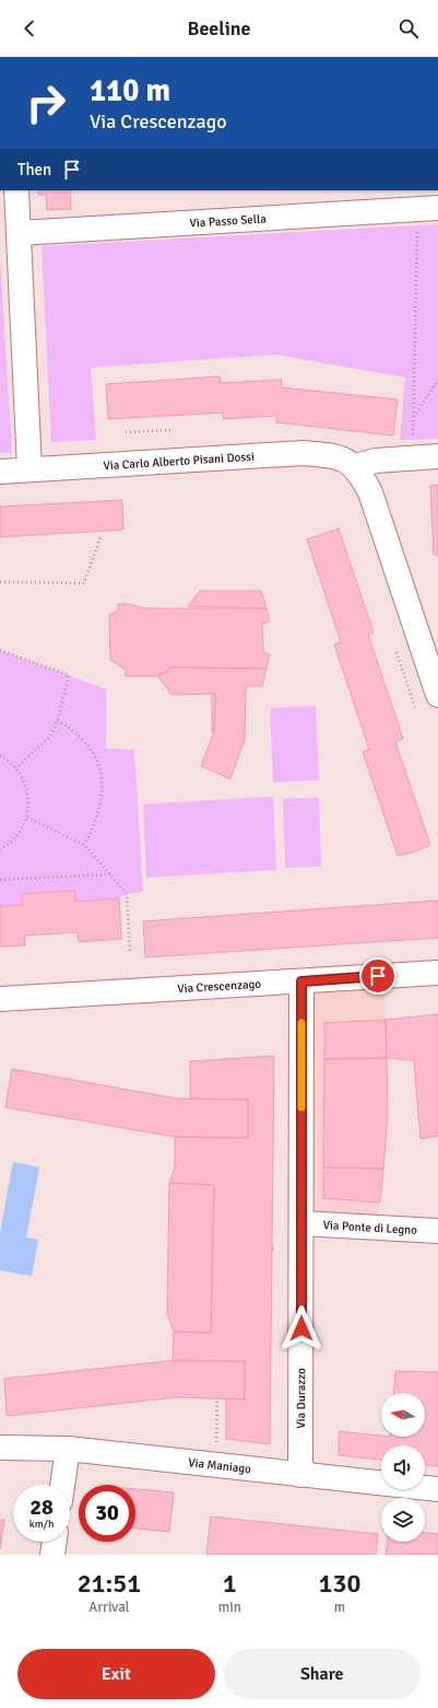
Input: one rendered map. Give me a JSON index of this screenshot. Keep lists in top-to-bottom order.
{
  "streets": {
    "street": [
      "Via Passo Sella",
      "Via Carlo Alberto Pisani Dossi",
      "Via Crescenzago",
      "Via Ponte di Legno",
      "Via Durazzo",
      "Via Maniago"
    ]
  },
  "crossings": [
    ["Via Crescenzago", "Via Durazzo"],
    ["Via Ponte di Legno", "Via Durazzo"],
    ["Via Durazzo", "Via Maniago"]
  ],
  "north": "left",
  "page": {
    "header": "Beeline",
    "turn": ["110 m", "Via Crescenzago"],
    "then": "Then",
    "speed": "28 km/h",
    "limit": "30",
    "eta": [
      "21:51",
      "Arrival",
      "1",
      "min",
      "130",
      "m"
    ],
    "buttons": ["Exit", "Share"]
  }
}
